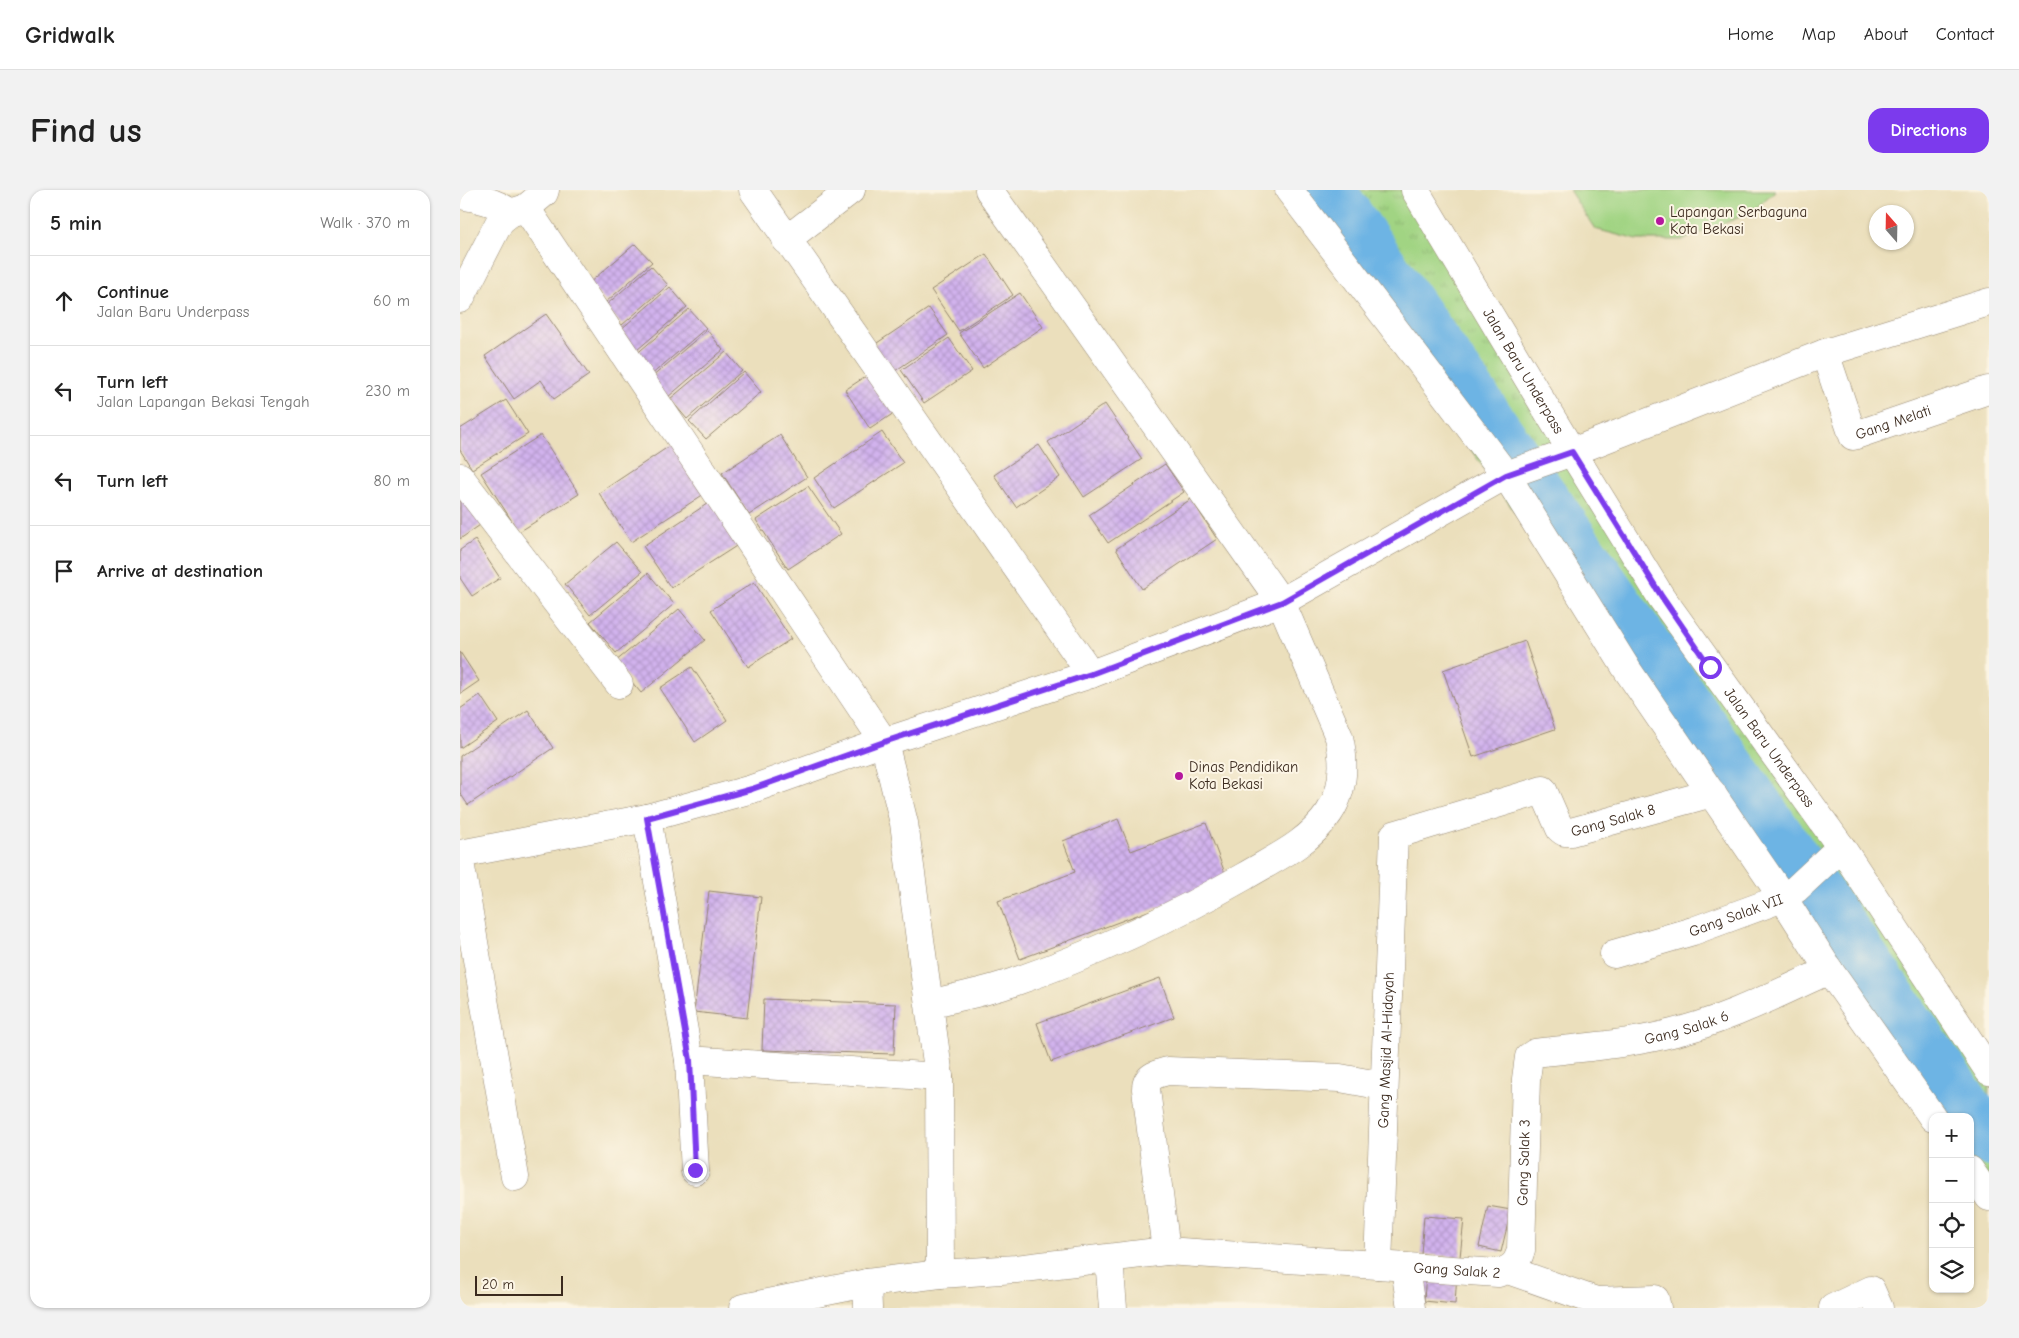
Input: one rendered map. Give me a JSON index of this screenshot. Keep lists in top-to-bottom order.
{
  "streets": {
    "street": [
      "Jalan Baru Underpass",
      "Gang Melati",
      "Gang Salak 8",
      "Gang Salak VII",
      "Gang Salak 6",
      "Gang Masjid Al-Hidayah",
      "Gang Salak 3",
      "Gang Salak 2"
    ]
  },
  "crossings": [
    ["Jalan Baru Underpass", "Gang Salak VII"],
    ["Gang Salak 8", "Gang Masjid Al-Hidayah"],
    ["Gang Salak 6", "Gang Salak 3"],
    ["Gang Masjid Al-Hidayah", "Gang Salak 2"],
    ["Gang Salak 3", "Gang Salak 2"]
  ],
  "places": ["Lapangan Serbaguna Kota Bekasi", "Dinas Pendidikan Kota Bekasi"],
  "scale_bar": "20 m",
  "north": "top",
  "page": {
    "header": "Gridwalk",
    "nav": [
      "Home",
      "Map",
      "About",
      "Contact"
    ],
    "buttons": "Directions",
    "title": "Find us",
    "heading": ["5 min", "Walk · 370 m"],
    "list": [
      ["Continue", "Jalan Baru Underpass", "60 m"],
      ["Turn left", "Jalan Lapangan Bekasi Tengah", "230 m"],
      ["Turn left", "80 m"],
      "Arrive at destination"
    ],
    "map_buttons": ["+", "−"],
    "scale": "20 m"
  }
}
